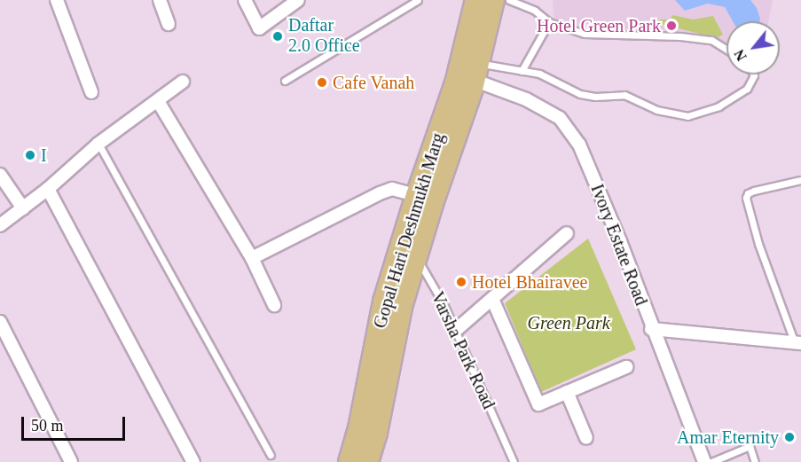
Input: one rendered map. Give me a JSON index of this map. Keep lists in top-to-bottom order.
{
  "streets": {
    "main road": ["Gopal Hari Deshmukh Marg"],
    "street": ["Ivory Estate Road"],
    "lane": ["Varsha Park Road"]
  },
  "crossings": [
    ["Gopal Hari Deshmukh Marg", "Ivory Estate Road"],
    ["Gopal Hari Deshmukh Marg", "Varsha Park Road"]
  ],
  "parks": ["Green Park"],
  "places": [
    "Hotel Green Park",
    "Daftar 2.0 Office",
    "Cafe Vanah",
    "I",
    "Hotel Bhairavee",
    "Amar Eternity"
  ],
  "scale_bar": "50 m",
  "north": "bottom left"
}
